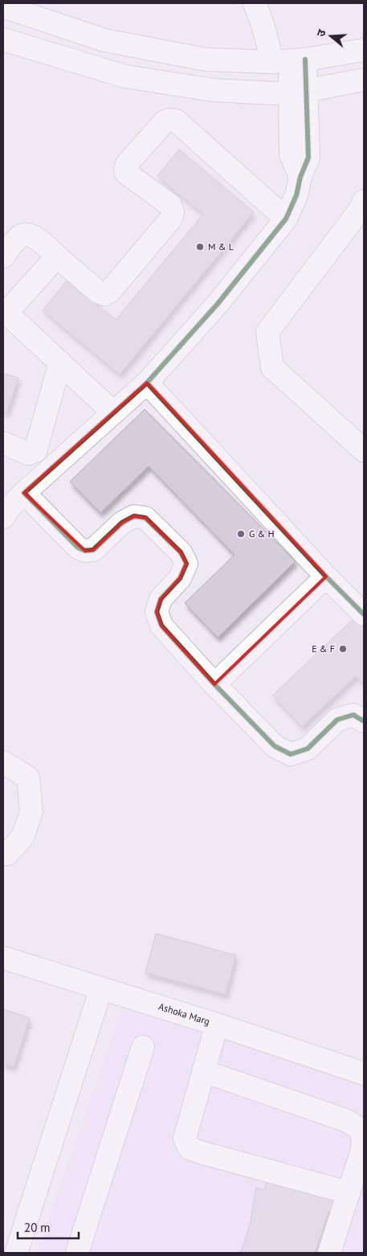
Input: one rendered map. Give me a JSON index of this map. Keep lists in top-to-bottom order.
{
  "streets": {
    "street": ["Ashoka Marg"]
  },
  "places": ["M & L", "G & H", "E & F"],
  "scale_bar": "20 m",
  "north": "left"
}
